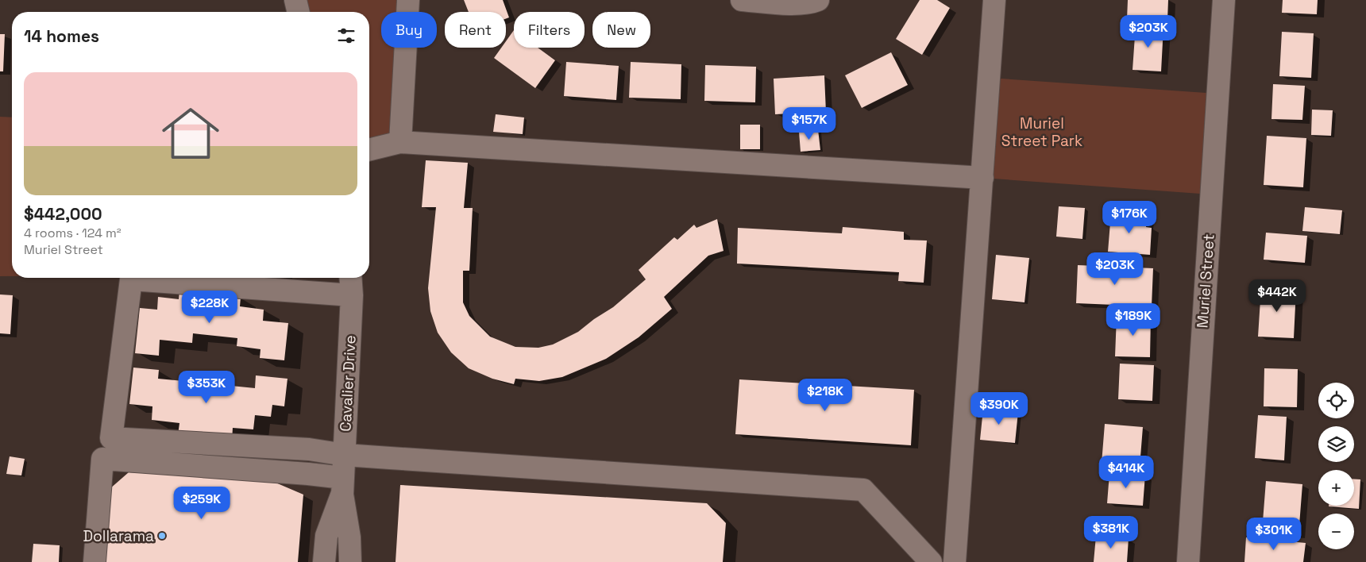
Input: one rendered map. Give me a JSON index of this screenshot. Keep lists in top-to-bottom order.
{
  "streets": {
    "street": ["Muriel Street", "Cavalier Drive"]
  },
  "parks": ["Muriel Street Park"],
  "places": ["Dollarama"],
  "page": {
    "chip": [
      "Buy",
      "Rent",
      "Filters",
      "New"
    ],
    "heading": "14 homes",
    "price": [
      "$203K",
      "$157K",
      "$176K",
      "$203K",
      "$442K",
      "$228K",
      "$189K",
      "$353K",
      "$218K",
      "$390K",
      "$414K",
      "$259K",
      "$381K",
      "$301K"
    ],
    "list": [
      {
        "name": "$442,000",
        "note": "4 rooms · 124 m² · Muriel Street"
      }
    ],
    "map_buttons": ["+", "−"]
  }
}
